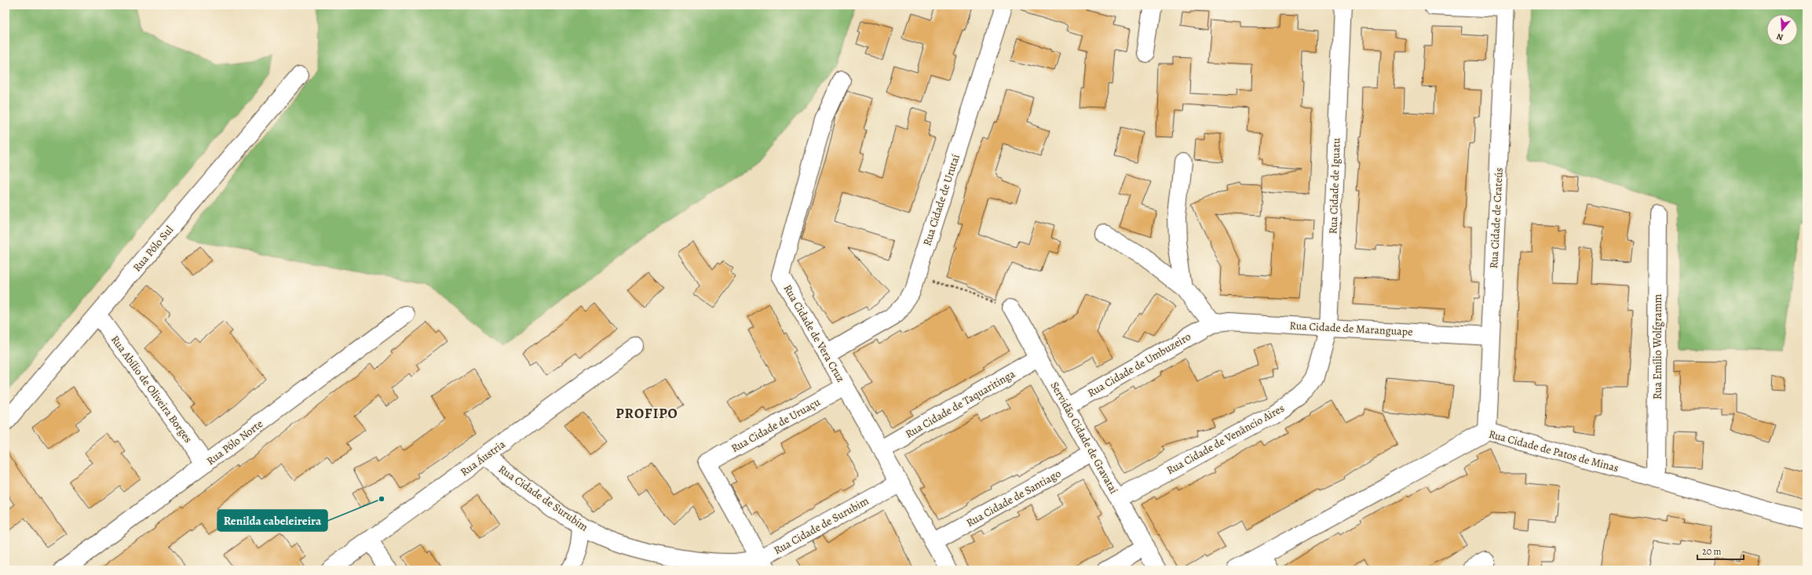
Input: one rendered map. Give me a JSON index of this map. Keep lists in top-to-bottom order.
{
  "streets": {
    "street": [
      "Rua Cidade de Iguatu",
      "Rua Cidade de Urutaí",
      "Rua Cidade de Crateús",
      "Rua Pólo Sul",
      "Rua Cidade de Maranguape",
      "Rua Cidade de Vera Cruz",
      "Rua Emílio Wolfgramm",
      "Rua Cidade de Umbuzeiro",
      "Rua Abílio de Oliveira Borges",
      "Rua Cidade de Taquaritinga",
      "Rua Cidade de Uruaçu",
      "Servidão Cidade de Gravataí",
      "Rua Cidade de Venâncio Aires",
      "Rua Pólo Norte",
      "Rua Cidade de Patos de Minas",
      "Rua Áustria",
      "Rua Cidade de Surubim",
      "Rua Cidade de Santiago"
    ]
  },
  "crossings": [
    ["Rua Cidade de Iguatu", "Rua Cidade de Maranguape"],
    ["Rua Cidade de Iguatu", "Rua Cidade de Venâncio Aires"],
    ["Rua Cidade de Urutaí", "Rua Cidade de Vera Cruz"],
    ["Rua Cidade de Crateús", "Rua Cidade de Maranguape"],
    ["Rua Cidade de Crateús", "Rua Cidade de Patos de Minas"],
    ["Rua Pólo Sul", "Rua Abílio de Oliveira Borges"],
    ["Rua Cidade de Maranguape", "Rua Cidade de Umbuzeiro"],
    ["Rua Cidade de Vera Cruz", "Rua Cidade de Taquaritinga"],
    ["Rua Cidade de Vera Cruz", "Rua Cidade de Uruaçu"],
    ["Rua Cidade de Vera Cruz", "Rua Cidade de Surubim"],
    ["Rua Cidade de Vera Cruz", "Rua Cidade de Santiago"],
    ["Rua Emílio Wolfgramm", "Rua Cidade de Patos de Minas"],
    ["Rua Cidade de Umbuzeiro", "Servidão Cidade de Gravataí"],
    ["Rua Abílio de Oliveira Borges", "Rua Pólo Norte"],
    ["Rua Cidade de Taquaritinga", "Servidão Cidade de Gravataí"],
    ["Rua Cidade de Uruaçu", "Rua Cidade de Surubim"],
    ["Servidão Cidade de Gravataí", "Rua Cidade de Venâncio Aires"],
    ["Servidão Cidade de Gravataí", "Rua Cidade de Santiago"],
    ["Rua Áustria", "Rua Cidade de Surubim"]
  ],
  "districts": ["PROFIPO"],
  "places": ["Renilda cabeleireira"],
  "scale_bar": "20 m",
  "north": "bottom"
}
